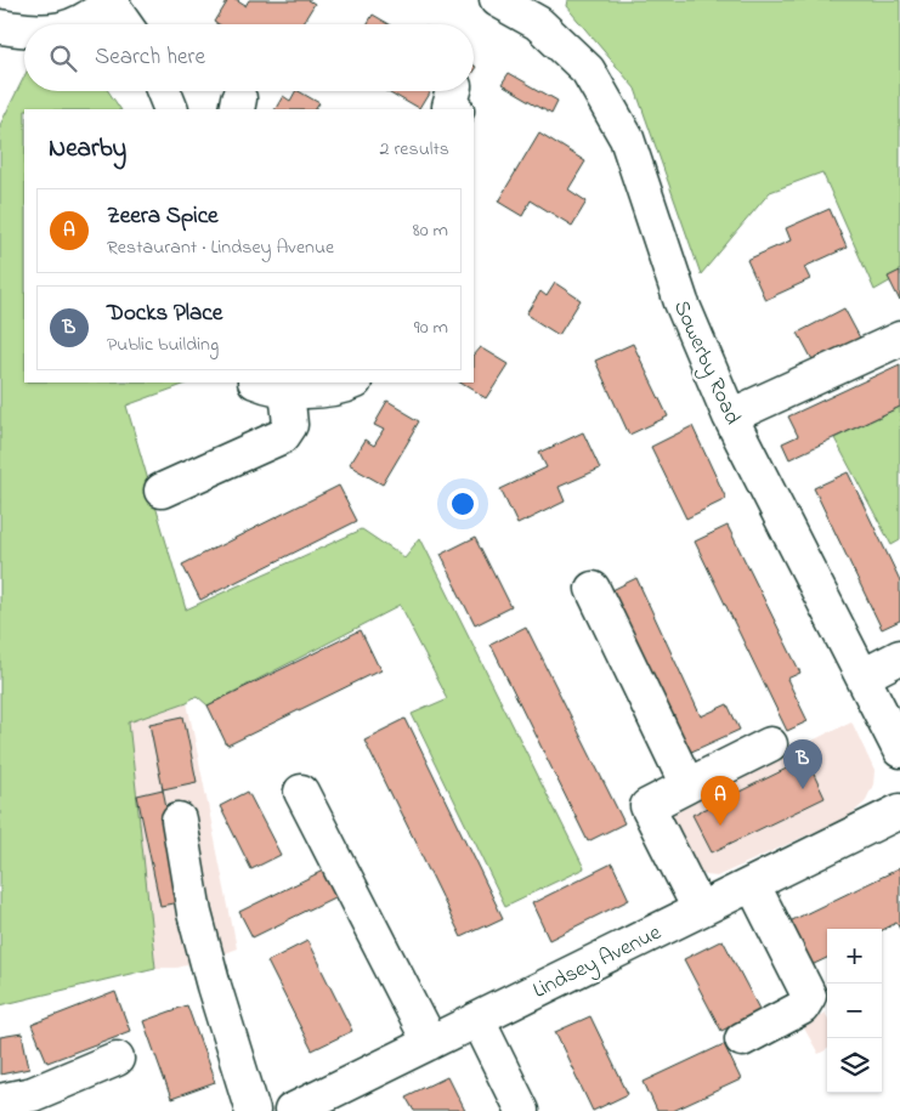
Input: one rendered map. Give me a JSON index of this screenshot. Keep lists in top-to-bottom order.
{
  "streets": {
    "street": ["Sowerby Road", "Lindsey Avenue"]
  },
  "page": {
    "search": "Search here",
    "heading": ["Nearby", "2 results"],
    "list": [
      {
        "mark": "A",
        "name": "Zeera Spice",
        "note": "Restaurant · Lindsey Avenue",
        "value": "80 m"
      },
      {
        "mark": "B",
        "name": "Docks Place",
        "note": "Public building",
        "value": "90 m"
      }
    ],
    "pins": ["B", "A"],
    "map_buttons": ["+", "−"]
  }
}
